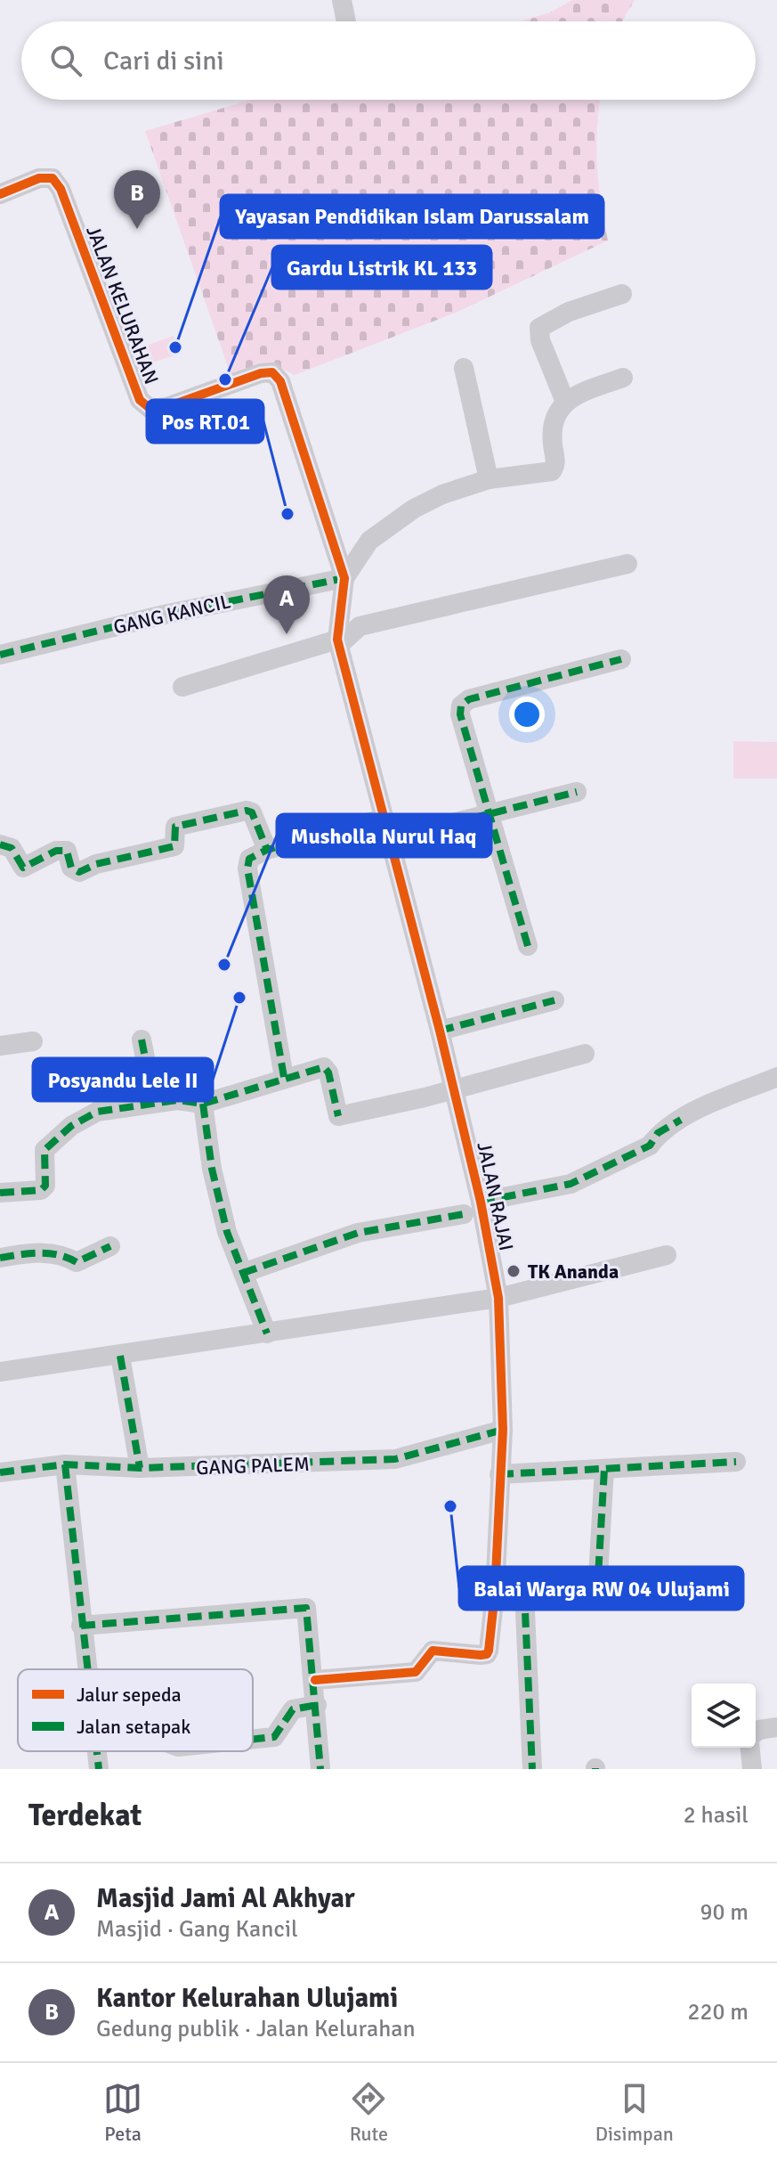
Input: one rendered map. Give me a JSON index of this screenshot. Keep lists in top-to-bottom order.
{
  "streets": {
    "street": [
      "JALAN KELURAHAN",
      "GANG KANCIL",
      "JALAN RAJAI",
      "GANG PALEM"
    ]
  },
  "crossings": [
    ["JALAN KELURAHAN", "GANG KANCIL"],
    ["JALAN KELURAHAN", "JALAN RAJAI"],
    ["GANG KANCIL", "JALAN RAJAI"],
    ["JALAN RAJAI", "GANG PALEM"]
  ],
  "places": [
    "Yayasan Pendidikan Islam Darussalam",
    "Gardu Listrik KL 133",
    "Pos RT.01",
    "Musholla Nurul Haq",
    "Posyandu Lele II",
    "TK Ananda",
    "Balai Warga RW 04 Ulujami"
  ],
  "legend": ["Jalur sepeda", "Jalan setapak"],
  "page": {
    "search": "Cari di sini",
    "pins": ["B", "A"],
    "heading": ["Terdekat", "2 hasil"],
    "list": [
      {
        "mark": "A",
        "name": "Masjid Jami Al Akhyar",
        "note": "Masjid · Gang Kancil",
        "value": "90 m"
      },
      {
        "mark": "B",
        "name": "Kantor Kelurahan Ulujami",
        "note": "Gedung publik · Jalan Kelurahan",
        "value": "220 m"
      }
    ],
    "nav": ["Peta", "Rute", "Disimpan"]
  }
}
